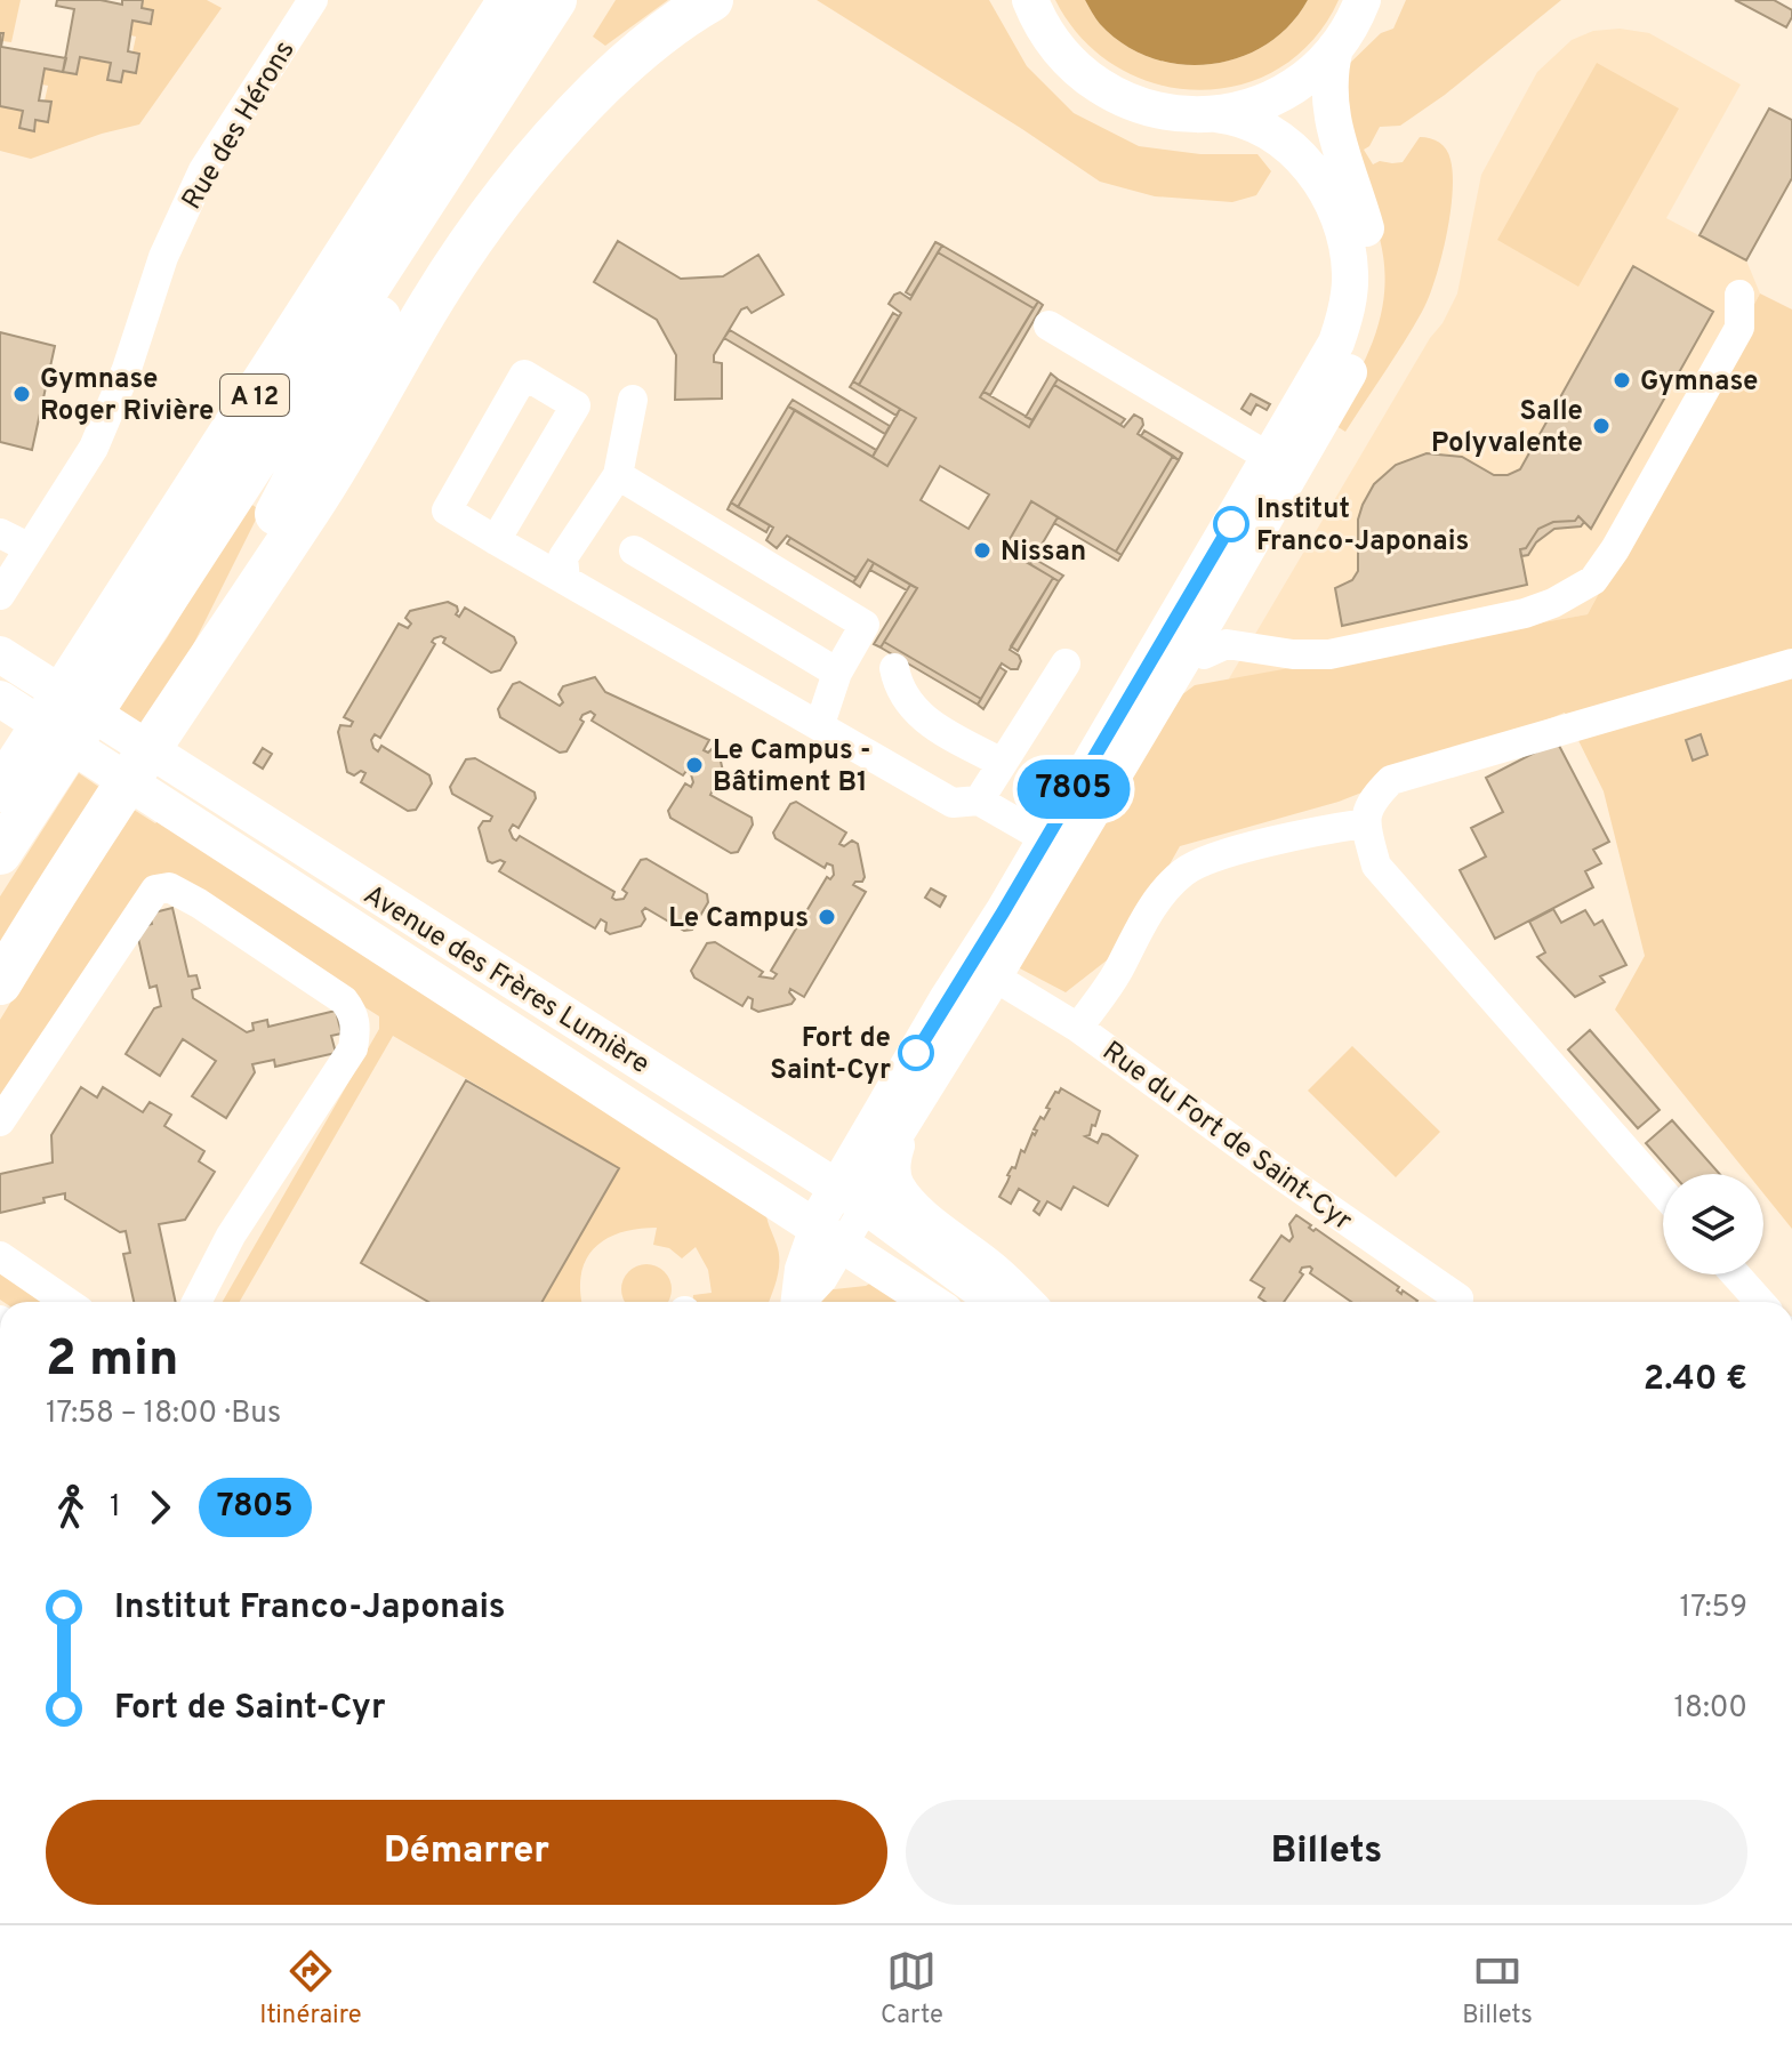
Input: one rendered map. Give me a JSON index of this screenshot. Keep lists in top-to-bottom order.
{
  "streets": {
    "highway": ["A 12"],
    "main road": ["Avenue des Frères Lumière"],
    "street": ["Rue des Hérons", "Rue du Fort de Saint-Cyr"]
  },
  "places": [
    "Gymnase",
    "Gymnase Roger Rivière",
    "Salle Polyvalente",
    "Institut Franco-Japonais",
    "Nissan",
    "Le Campus - Bâtiment B1",
    "Le Campus",
    "Fort de Saint-Cyr"
  ],
  "lines": ["bus line 7805"],
  "page": {
    "on_map": "7805",
    "heading": ["2 min", "17:58 – 18:00 · Bus", "2.40 €"],
    "legs": ["1", "7805"],
    "list": [
      {
        "name": "Institut Franco-Japonais",
        "value": "17:59"
      },
      {
        "name": "Fort de Saint-Cyr",
        "value": "18:00"
      }
    ],
    "buttons": ["Démarrer", "Billets"],
    "tabs": ["Itinéraire", "Carte", "Billets"]
  }
}
